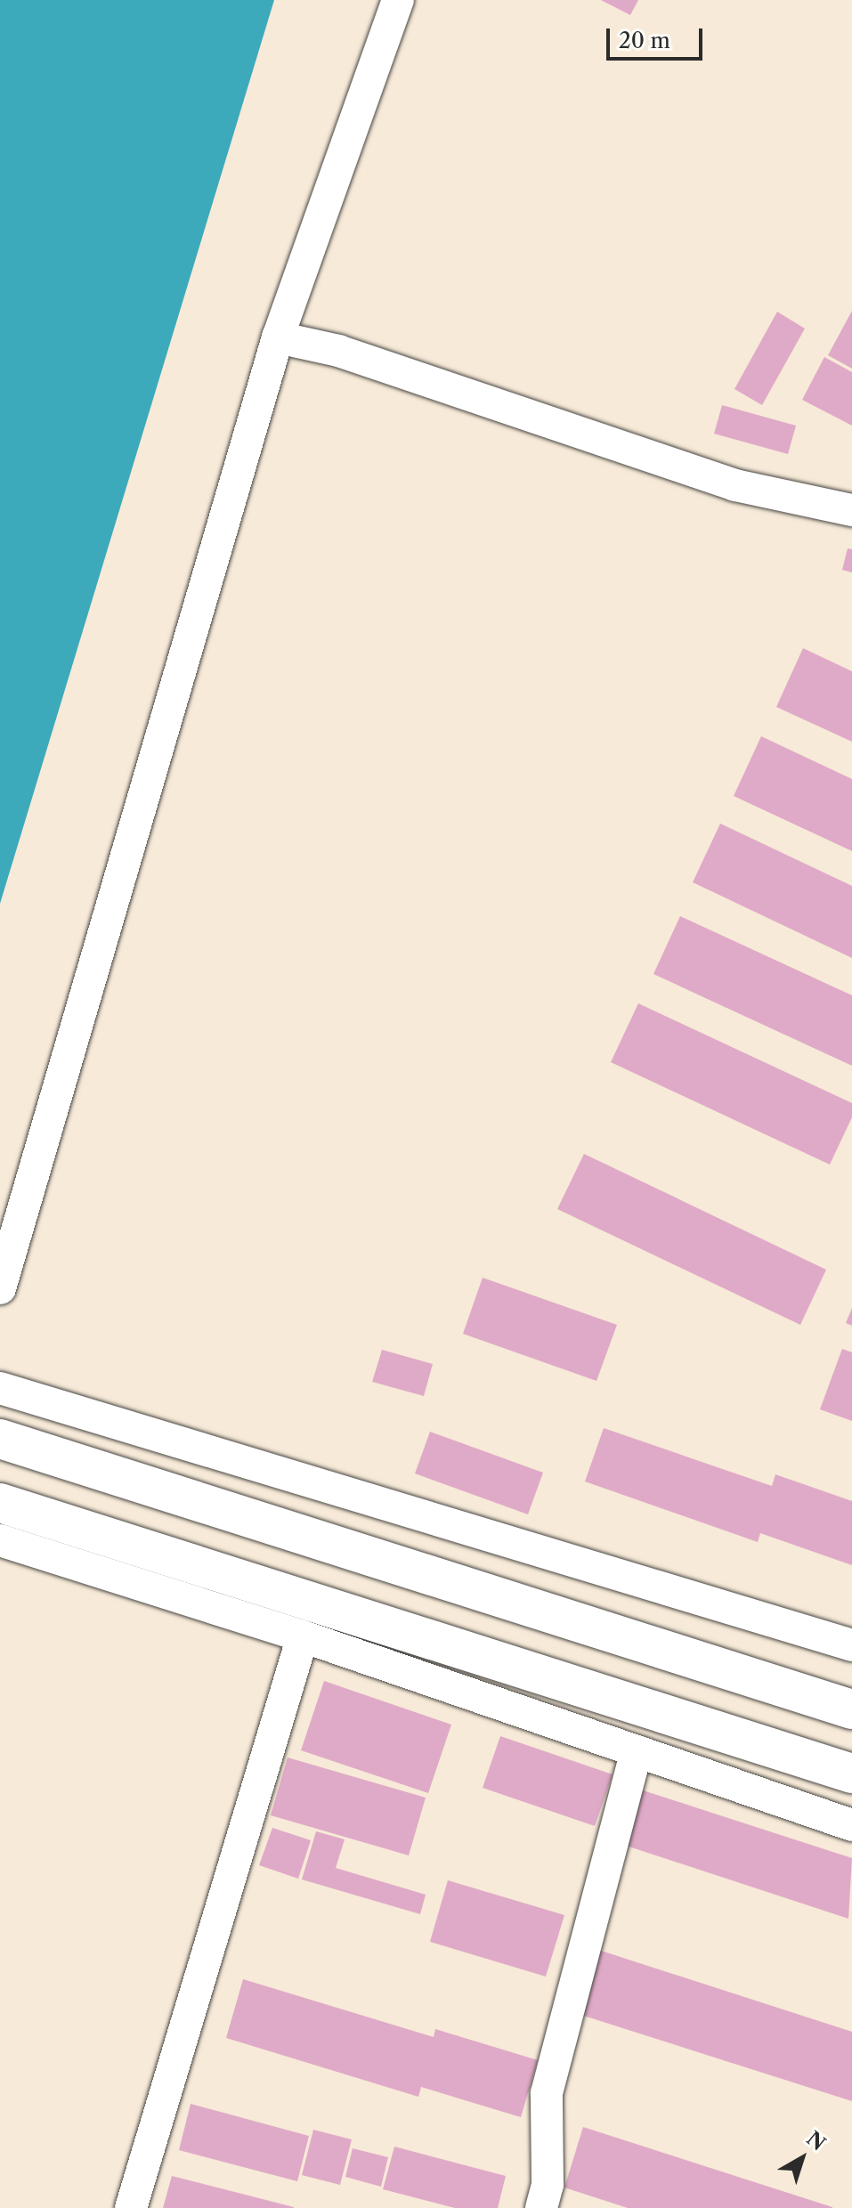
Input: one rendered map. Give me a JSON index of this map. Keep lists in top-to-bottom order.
{
  "scale_bar": "20 m",
  "north": "top right"
}
